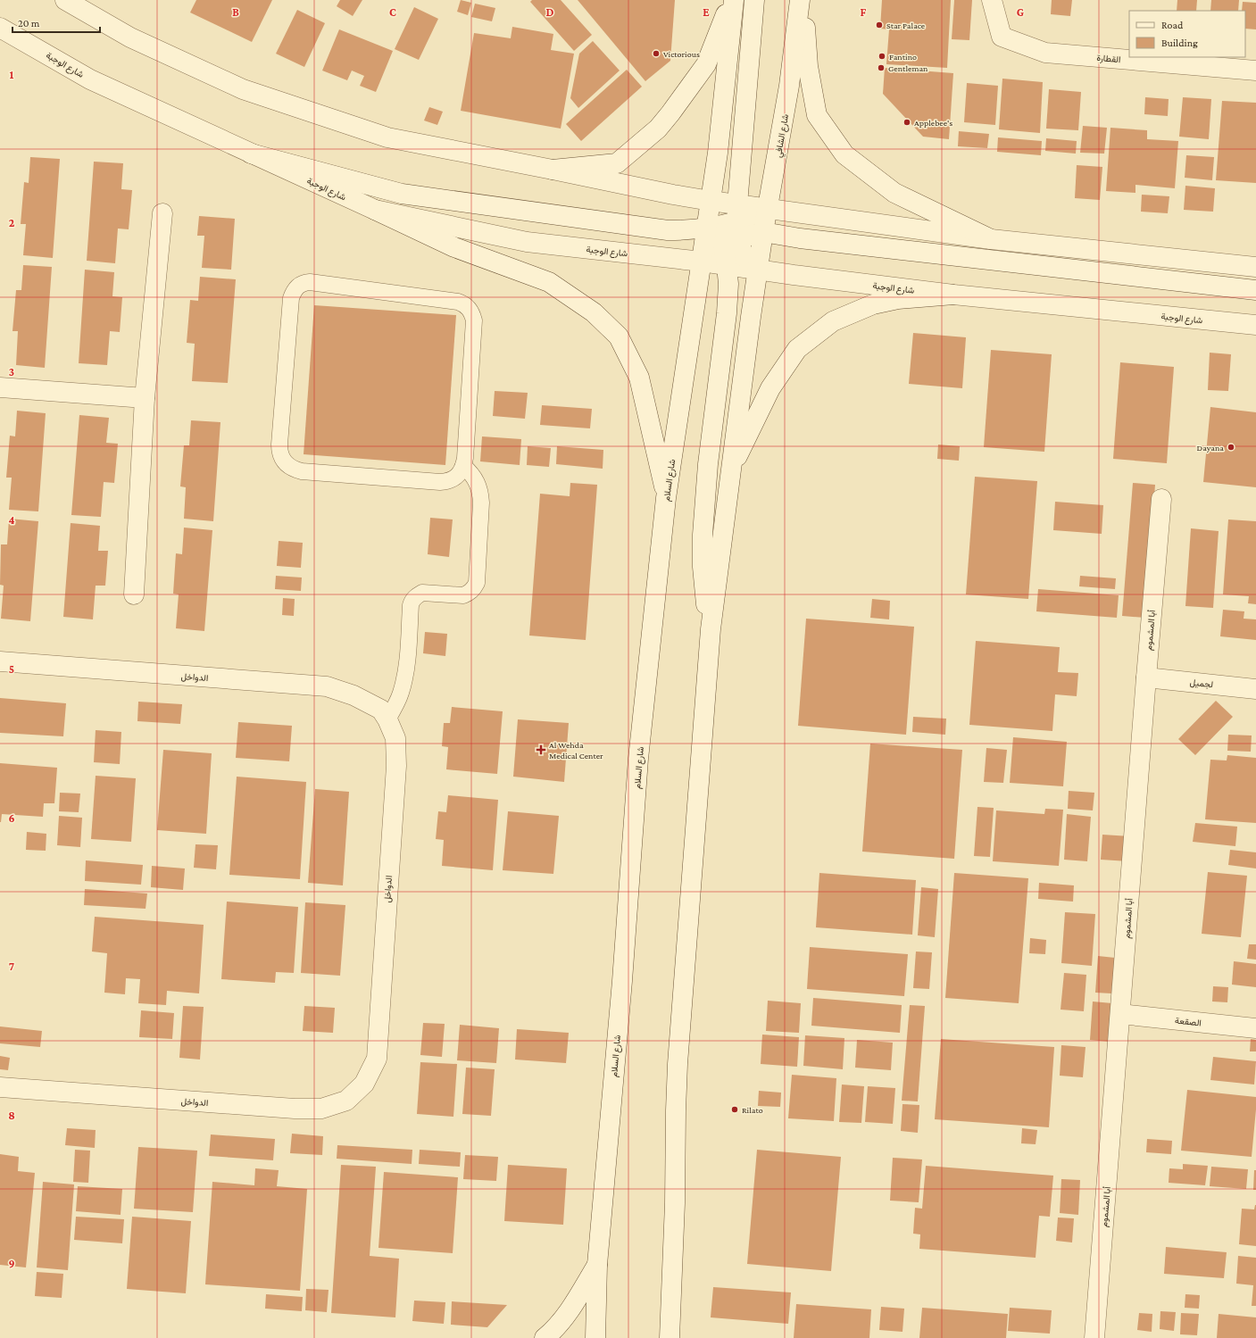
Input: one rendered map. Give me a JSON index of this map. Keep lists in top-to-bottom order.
{
  "streets": {
    "main road": [
      "القطارة",
      "شارع الوجبة",
      "شارع الشافي",
      "شارع السلام",
      "أبا المشموم",
      "الدواخل",
      "لجميل",
      "الصقعة"
    ]
  },
  "crossings": [
    ["شارع الوجبة", "شارع الشافي"],
    ["شارع الوجبة", "شارع السلام"],
    ["أبا المشموم", "لجميل"],
    ["أبا المشموم", "الصقعة"]
  ],
  "places": {
    "other": [
      "Star Palace",
      "Victorious",
      "Fantino",
      "Gentleman",
      "Applebee's",
      "Dayana",
      "Rilato"
    ],
    "health": ["Al Wehda Medical Center"]
  },
  "legend": ["Road", "Building"],
  "scale_bar": "20 m",
  "grid": {
    "columns": [
      "B",
      "C",
      "D",
      "E",
      "F",
      "G"
    ],
    "rows": [
      "1",
      "2",
      "3",
      "4",
      "5",
      "6",
      "7",
      "8",
      "9"
    ]
  }
}
